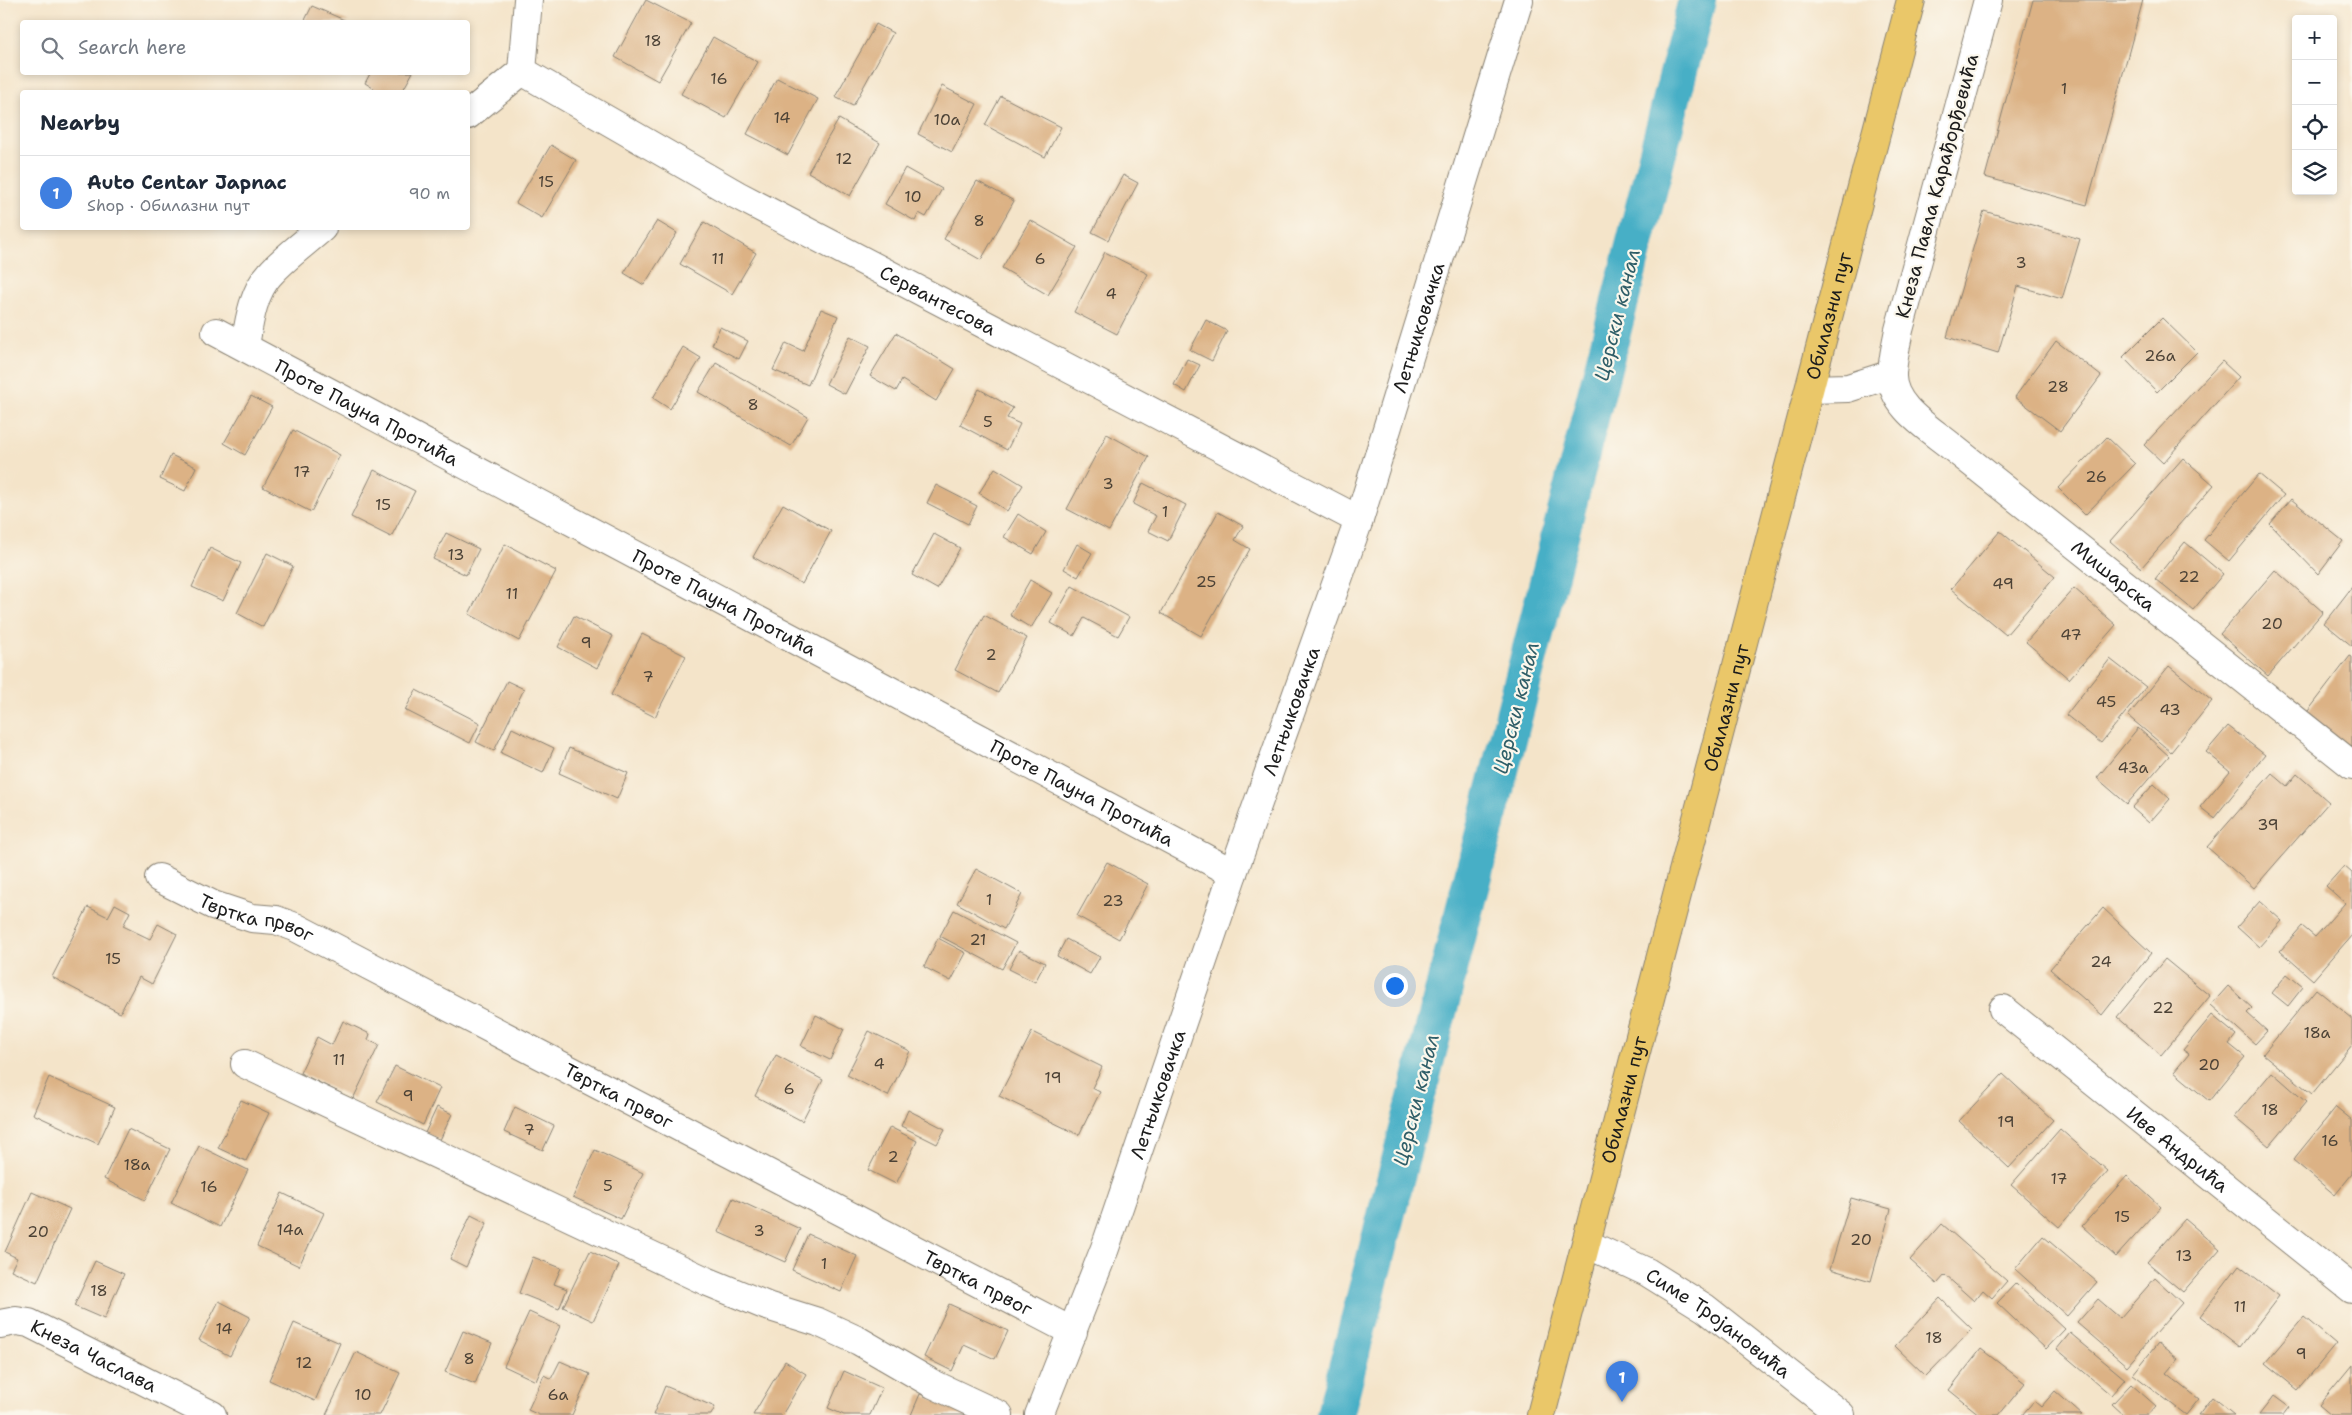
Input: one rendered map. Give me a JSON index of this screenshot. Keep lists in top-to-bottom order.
{
  "streets": {
    "main road": ["Обилазни пут"],
    "street": [
      "Кнеза Павла Карађорђевића",
      "Сервантесова",
      "Летњиковачка",
      "Проте Пауна Протића",
      "Мишарска",
      "Твртка првог",
      "Иве Андрића",
      "Симе Тројановића",
      "Кнеза Часлава"
    ]
  },
  "crossings": [
    ["Кнеза Павла Карађорђевића", "Мишарска"],
    ["Сервантесова", "Летњиковачка"],
    ["Обилазни пут", "Симе Тројановића"],
    ["Летњиковачка", "Проте Пауна Протића"],
    ["Летњиковачка", "Твртка првог"]
  ],
  "water": ["Церски канал"],
  "house_numbers": [
    "18",
    "16",
    "1",
    "14",
    "10a",
    "12",
    "15",
    "10",
    "8",
    "11",
    "6",
    "3",
    "4",
    "26a",
    "28",
    "8",
    "5",
    "17",
    "26",
    "3",
    "15",
    "1",
    "13",
    "22",
    "25",
    "49",
    "11",
    "20",
    "47",
    "9",
    "2",
    "7",
    "45",
    "43",
    "43a",
    "39",
    "1",
    "23",
    "21",
    "15",
    "24",
    "22",
    "18a",
    "11",
    "4",
    "20",
    "19",
    "6",
    "9",
    "18",
    "19",
    "7",
    "16",
    "2",
    "18a",
    "17",
    "5",
    "16",
    "15",
    "14a",
    "3",
    "20",
    "20",
    "13",
    "1",
    "18",
    "11",
    "14",
    "18",
    "9",
    "8",
    "12",
    "10",
    "6a"
  ],
  "page": {
    "map_buttons": ["+", "−"],
    "search": "Search here",
    "heading": "Nearby",
    "list": [
      {
        "mark": "1",
        "name": "Auto Centar Japnac",
        "note": "Shop · Обилазни пут",
        "value": "90 m"
      }
    ],
    "pins": "1"
  }
}
